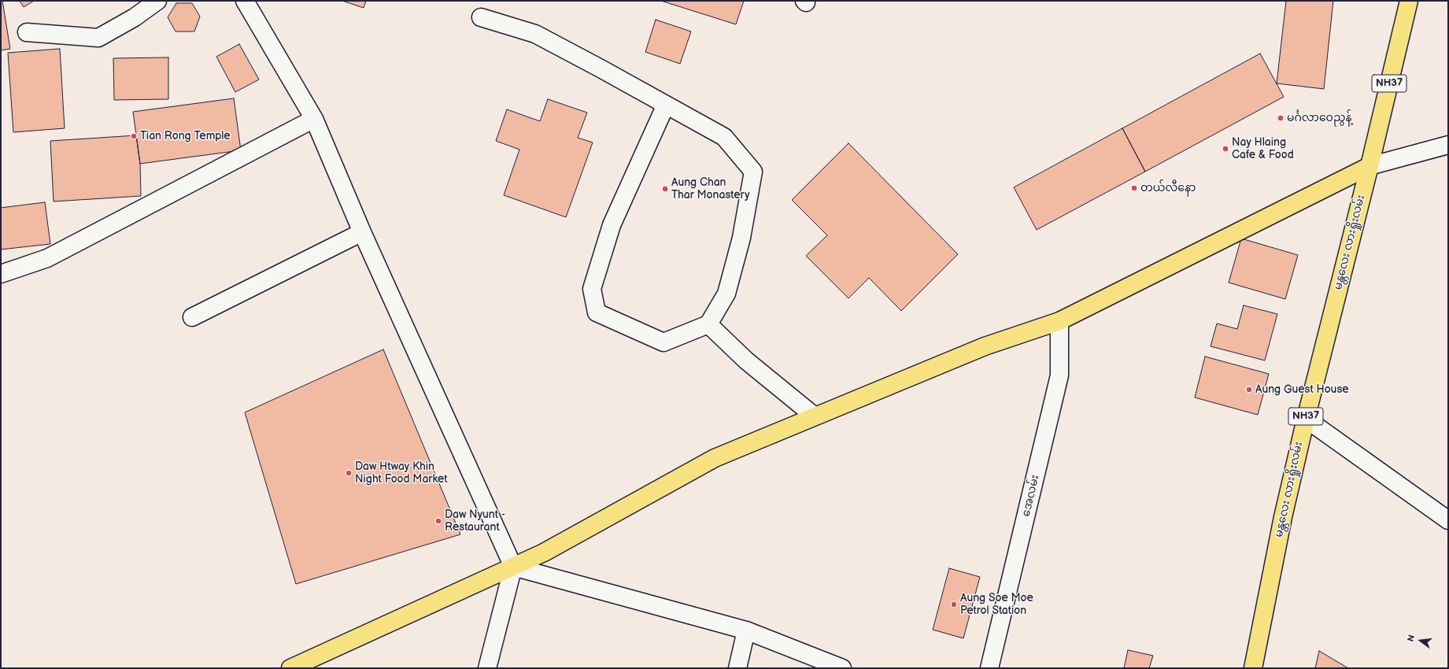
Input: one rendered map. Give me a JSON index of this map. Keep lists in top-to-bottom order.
{
  "streets": {
    "main road": ["NH37", "မန္တလေး လားရှိုးလမ်း"],
    "street": ["အေလမ်း"]
  },
  "crossings": [
    ["NH37", "မန္တလေး လားရှိုးလမ်း"]
  ],
  "places": [
    "မင်္ဂလာဝေညွန့်",
    "Tian Rong Temple",
    "Nay Hlaing Cafe & Food",
    "တယ်လီနော",
    "Aung Chan Thar Monastery",
    "Aung Guest House",
    "Daw Htway Khin Night Food Market",
    "Daw Nyunt - Restaurant",
    "Aung Soe Moe Petrol Station"
  ],
  "north": "left"
}
